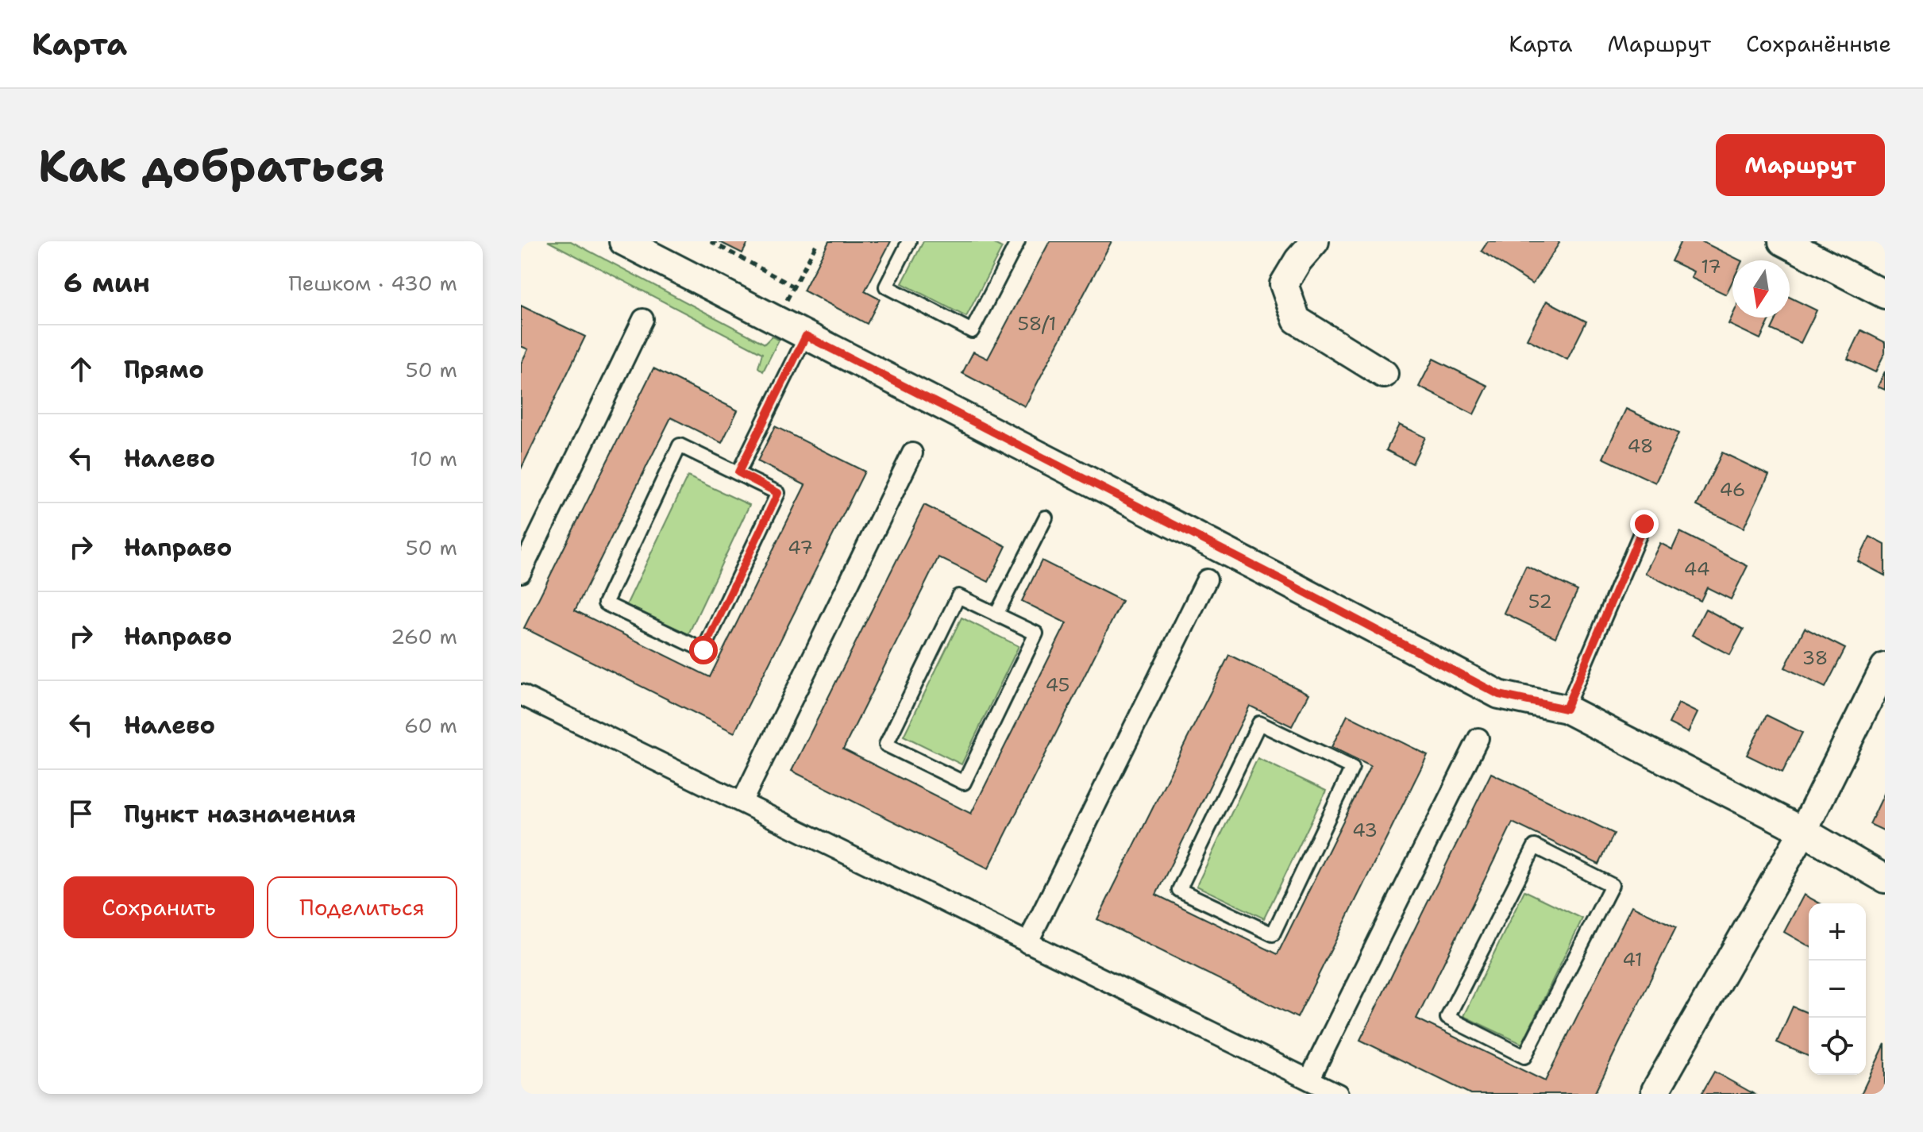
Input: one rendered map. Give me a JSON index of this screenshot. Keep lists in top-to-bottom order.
{
  "house_numbers": [
    "17",
    "58/1",
    "48",
    "46",
    "47",
    "44",
    "52",
    "38",
    "45",
    "43",
    "41"
  ],
  "north": "bottom",
  "page": {
    "header": "Карта",
    "nav": ["Карта", "Маршрут", "Сохранённые"],
    "buttons": [
      "Маршрут",
      ["Сохранить", "Поделиться"]
    ],
    "title": "Как добраться",
    "heading": ["6 мин", "Пешком · 430 m"],
    "list": [
      ["Прямо", "50 m"],
      ["Налево", "10 m"],
      ["Направо", "50 m"],
      ["Направо", "260 m"],
      ["Налево", "60 m"],
      "Пункт назначения"
    ],
    "map_buttons": ["+", "−"]
  }
}
